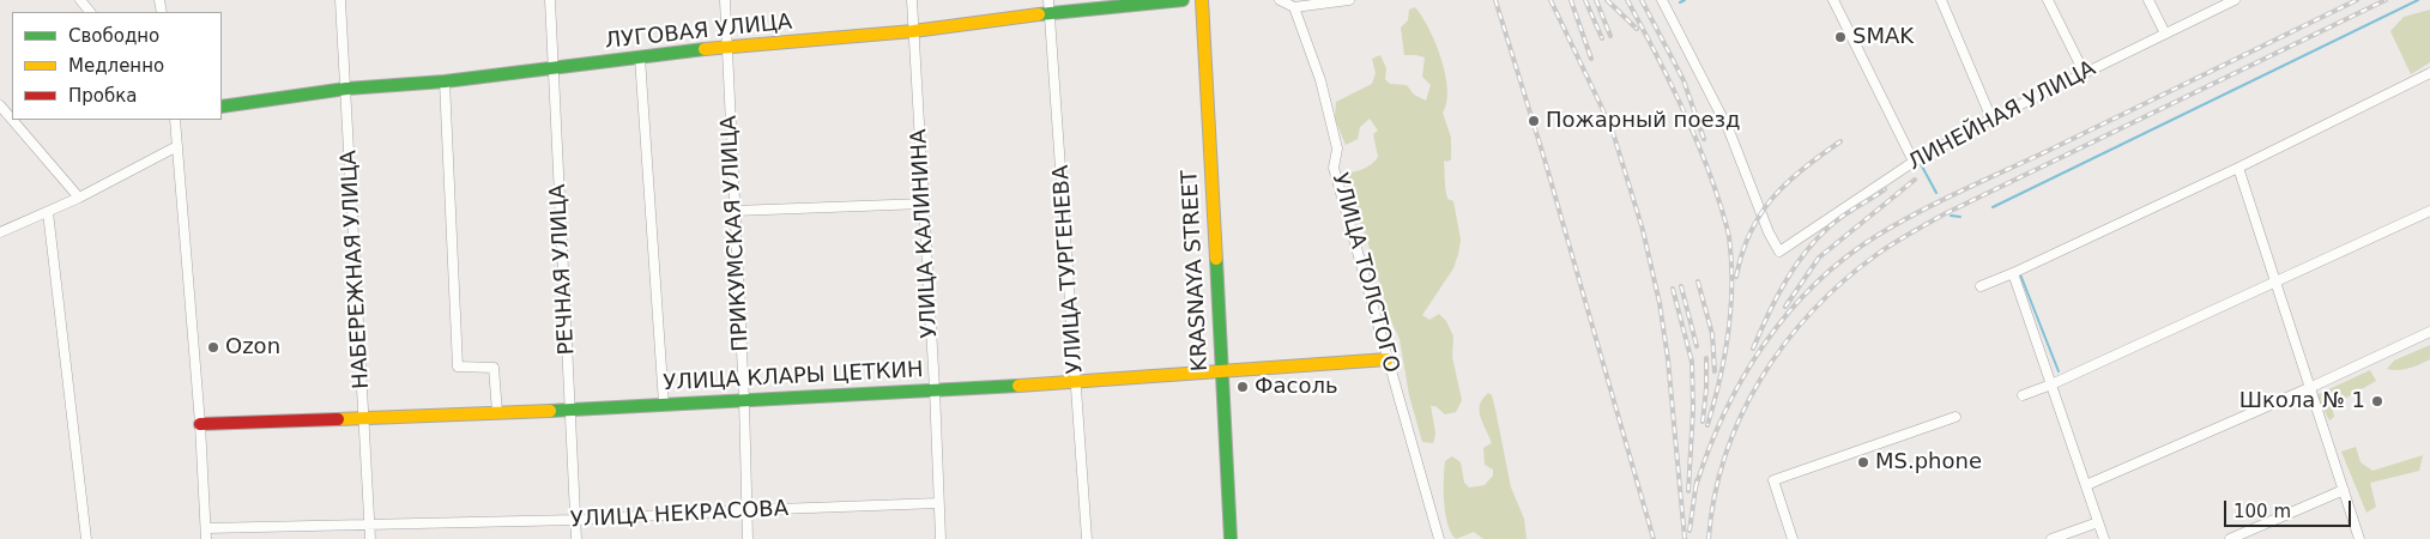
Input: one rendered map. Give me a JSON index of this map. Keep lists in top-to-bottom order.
{
  "streets": {
    "street": [
      "ЛУГОВАЯ УЛИЦА",
      "ЛИНЕЙНАЯ УЛИЦА",
      "ПРИКУМСКАЯ УЛИЦА",
      "УЛИЦА КАЛИНИНА",
      "НАБЕРЕЖНАЯ УЛИЦА",
      "РЕЧНАЯ УЛИЦА",
      "УЛИЦА ТУРГЕНЕВА",
      "KRASNAYA STREET",
      "УЛИЦА ТОЛСТОГО",
      "УЛИЦА КЛАРЫ ЦЕТКИН",
      "УЛИЦА НЕКРАСОВА"
    ]
  },
  "crossings": [
    ["ЛУГОВАЯ УЛИЦА", "ПРИКУМСКАЯ УЛИЦА"],
    ["ЛУГОВАЯ УЛИЦА", "УЛИЦА КАЛИНИНА"],
    ["ЛУГОВАЯ УЛИЦА", "НАБЕРЕЖНАЯ УЛИЦА"],
    ["ЛУГОВАЯ УЛИЦА", "РЕЧНАЯ УЛИЦА"],
    ["ЛУГОВАЯ УЛИЦА", "УЛИЦА ТУРГЕНЕВА"],
    ["ПРИКУМСКАЯ УЛИЦА", "УЛИЦА КЛАРЫ ЦЕТКИН"],
    ["ПРИКУМСКАЯ УЛИЦА", "УЛИЦА НЕКРАСОВА"],
    ["УЛИЦА КАЛИНИНА", "УЛИЦА КЛАРЫ ЦЕТКИН"],
    ["УЛИЦА КАЛИНИНА", "УЛИЦА НЕКРАСОВА"],
    ["НАБЕРЕЖНАЯ УЛИЦА", "УЛИЦА КЛАРЫ ЦЕТКИН"],
    ["НАБЕРЕЖНАЯ УЛИЦА", "УЛИЦА НЕКРАСОВА"],
    ["РЕЧНАЯ УЛИЦА", "УЛИЦА КЛАРЫ ЦЕТКИН"],
    ["РЕЧНАЯ УЛИЦА", "УЛИЦА НЕКРАСОВА"],
    ["УЛИЦА ТУРГЕНЕВА", "УЛИЦА КЛАРЫ ЦЕТКИН"],
    ["KRASNAYA STREET", "УЛИЦА КЛАРЫ ЦЕТКИН"],
    ["УЛИЦА ТОЛСТОГО", "УЛИЦА КЛАРЫ ЦЕТКИН"]
  ],
  "places": [
    "SMAK",
    "Пожарный поезд",
    "Ozon",
    "Фасоль",
    "Школа № 1",
    "MS.phone"
  ],
  "legend": ["Свободно", "Медленно", "Пробка"],
  "scale_bar": "100 m"
}
